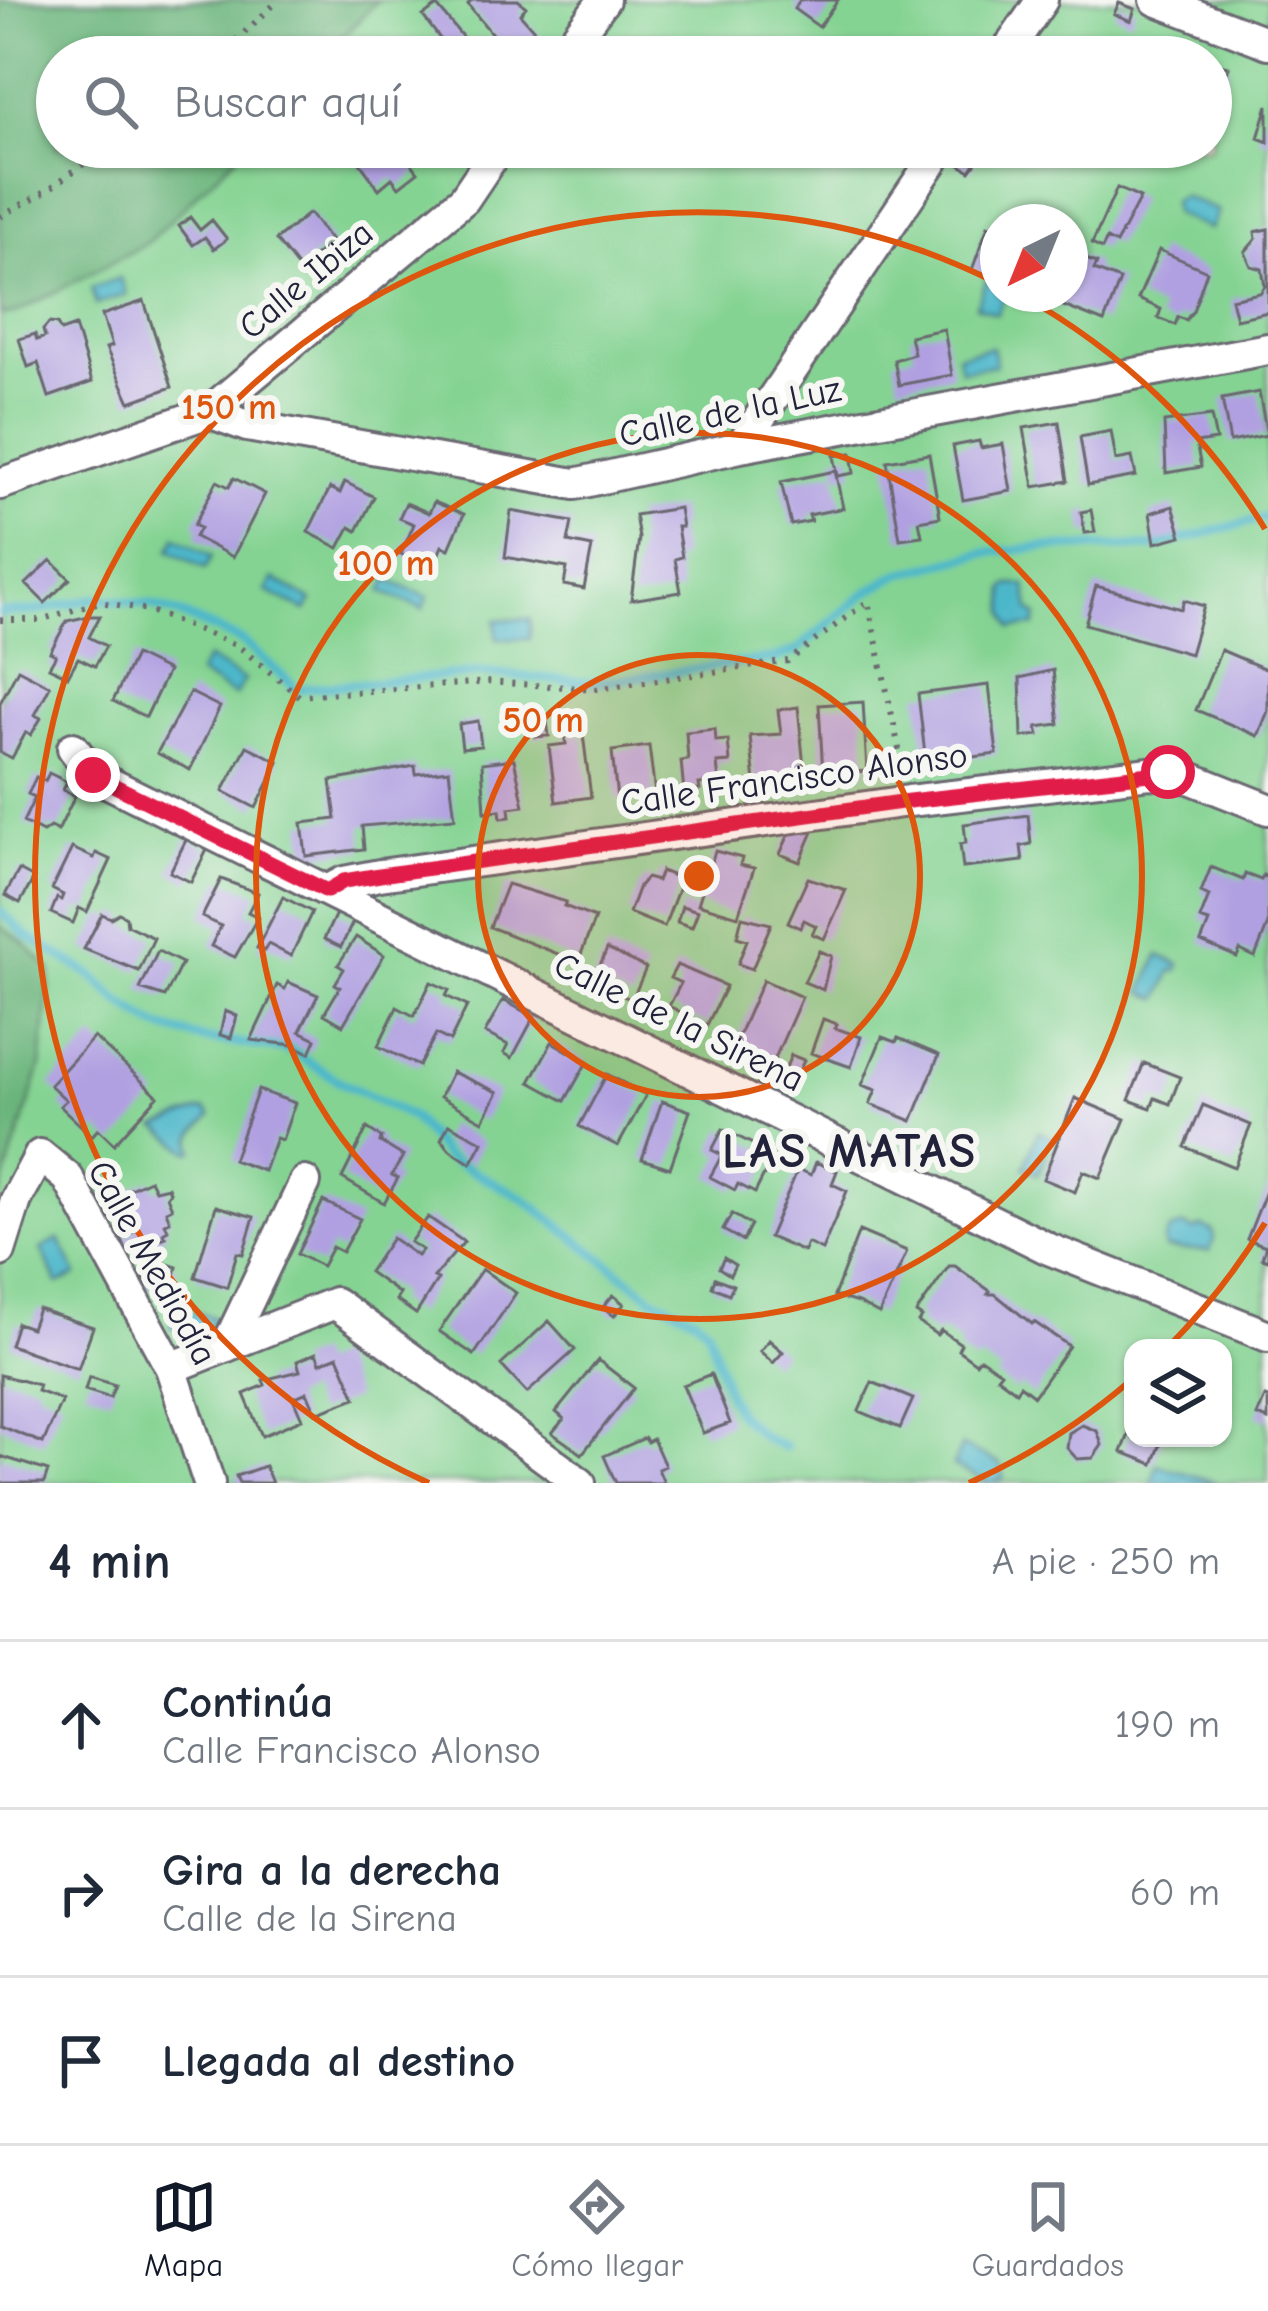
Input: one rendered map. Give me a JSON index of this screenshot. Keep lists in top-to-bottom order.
{
  "streets": {
    "street": [
      "Calle Ibiza",
      "Calle de la Luz",
      "Calle Francisco Alonso",
      "Calle de la Sirena",
      "Calle Mediodía"
    ]
  },
  "crossings": [
    ["Calle Ibiza", "Calle de la Luz"],
    ["Calle Francisco Alonso", "Calle de la Sirena"]
  ],
  "districts": ["LAS MATAS"],
  "north": "bottom left",
  "page": {
    "search": "Buscar aquí",
    "heading": ["4 min", "A pie · 250 m"],
    "list": [
      ["Continúa", "Calle Francisco Alonso", "190 m"],
      ["Gira a la derecha", "Calle de la Sirena", "60 m"],
      "Llegada al destino"
    ],
    "nav": ["Mapa", "Cómo llegar", "Guardados"]
  },
  "rings": ["150 m", "100 m", "50 m"]
}
